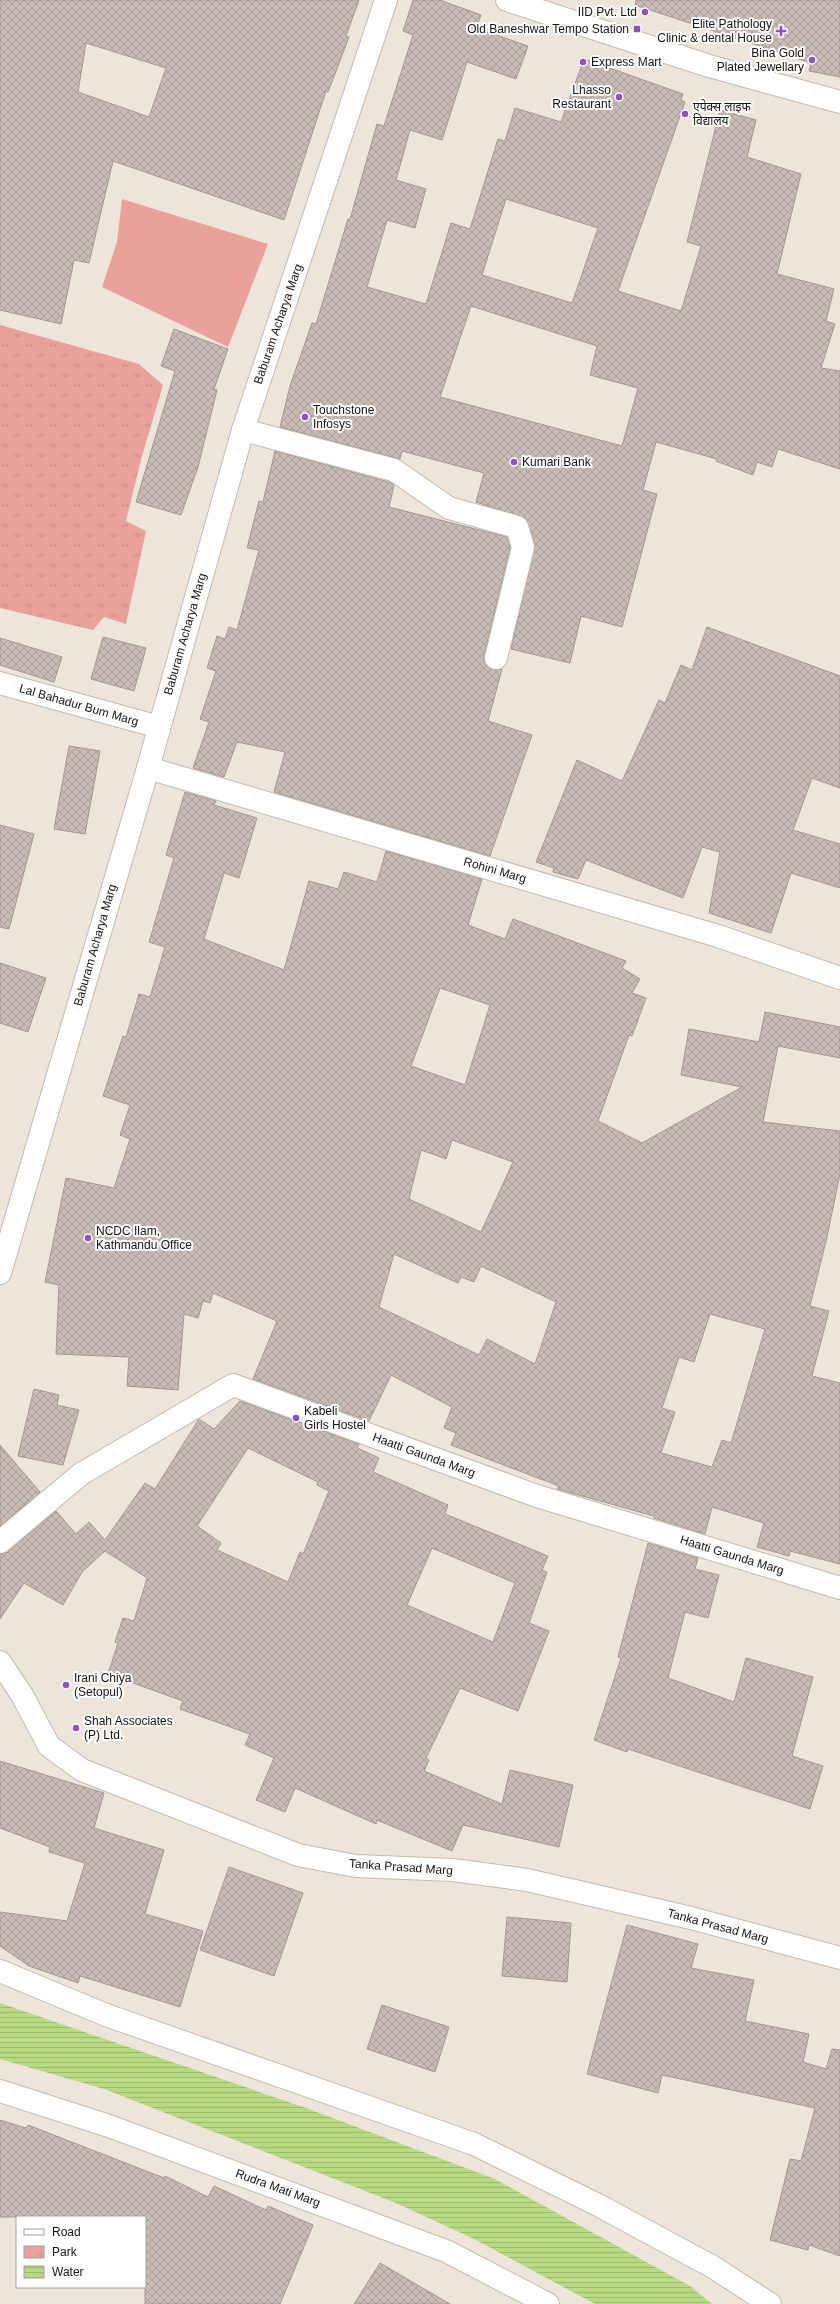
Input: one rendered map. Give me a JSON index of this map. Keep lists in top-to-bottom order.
{
  "streets": {
    "street": [
      "Baburam Acharya Marg",
      "Lal Bahadur Bum Marg",
      "Rohini Marg",
      "Haatti Gaunda Marg",
      "Tanka Prasad Marg",
      "Rudra Mati Marg"
    ]
  },
  "crossings": [
    ["Baburam Acharya Marg", "Lal Bahadur Bum Marg"],
    ["Baburam Acharya Marg", "Rohini Marg"]
  ],
  "places": {
    "other": [
      "IID Pvt. Ltd",
      "Bina Gold Plated Jewellary",
      "Express Mart",
      "Lhasso Restaurant",
      "एपेक्स लाइफ विद्यालय",
      "Touchstone Infosys",
      "Kumari Bank",
      "NCDC Ilam, Kathmandu Office",
      "Kabeli Girls Hostel",
      "Irani Chiya (Setopul)",
      "Shah Associates (P) Ltd."
    ],
    "transit": ["Old Baneshwar Tempo Station"],
    "health": ["Elite Pathology Clinic & dental House"]
  },
  "legend": ["Road", "Park", "Water"]
}
